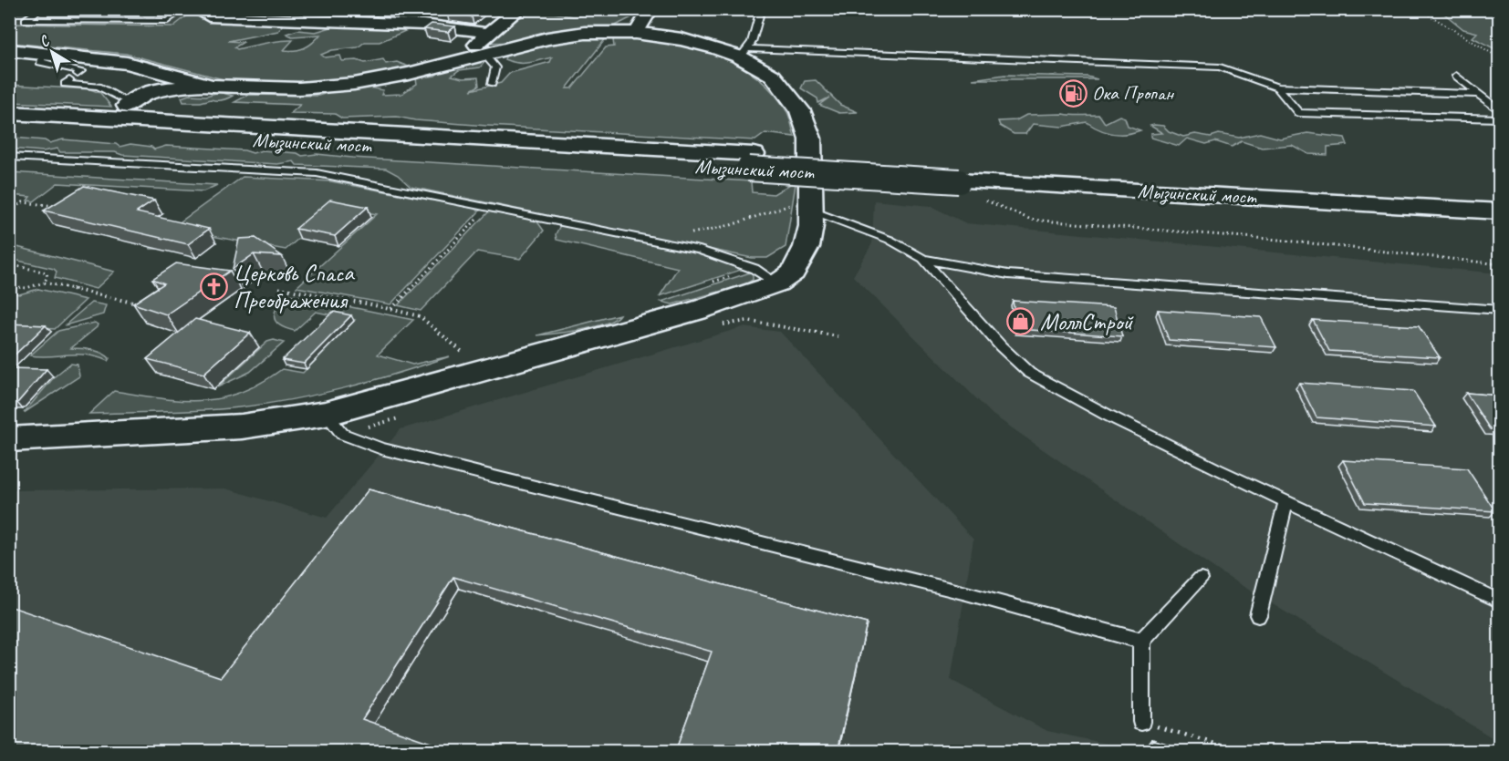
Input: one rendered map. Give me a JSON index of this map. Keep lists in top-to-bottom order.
{
  "streets": {
    "main road": ["Мызинский мост"]
  },
  "places": {
    "fuel station": ["Ока Пропан"],
    "church": ["Церковь Спаса Преображения"],
    "shop": ["МоллСтрой"]
  },
  "north": "top left"
}
